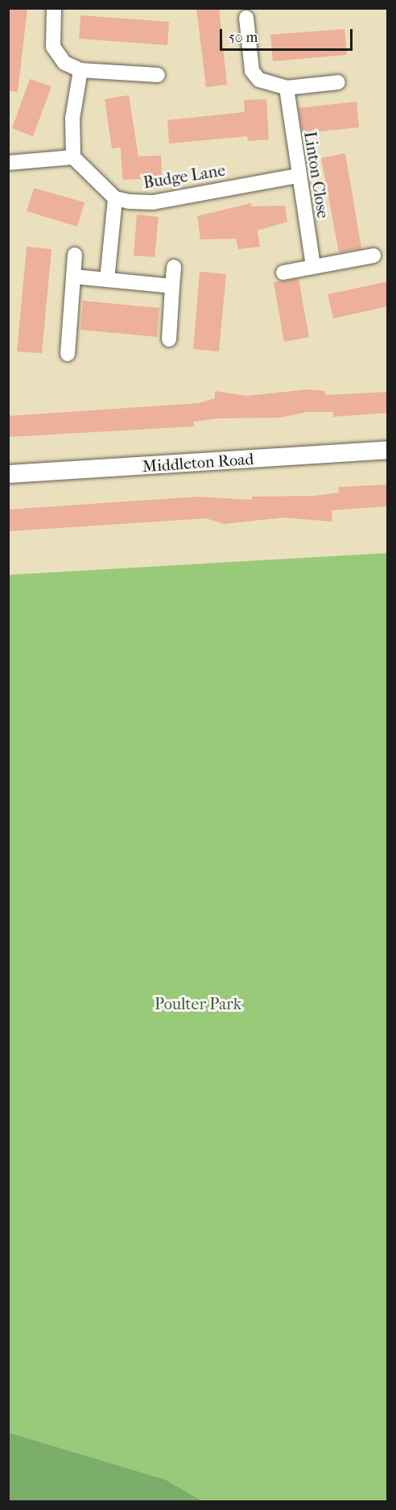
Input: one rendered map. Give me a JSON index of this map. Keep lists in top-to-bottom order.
{
  "streets": {
    "street": ["Linton Close", "Budge Lane", "Middleton Road"]
  },
  "crossings": [
    ["Linton Close", "Budge Lane"]
  ],
  "parks": ["Poulter Park"],
  "scale_bar": "50 m"
}
